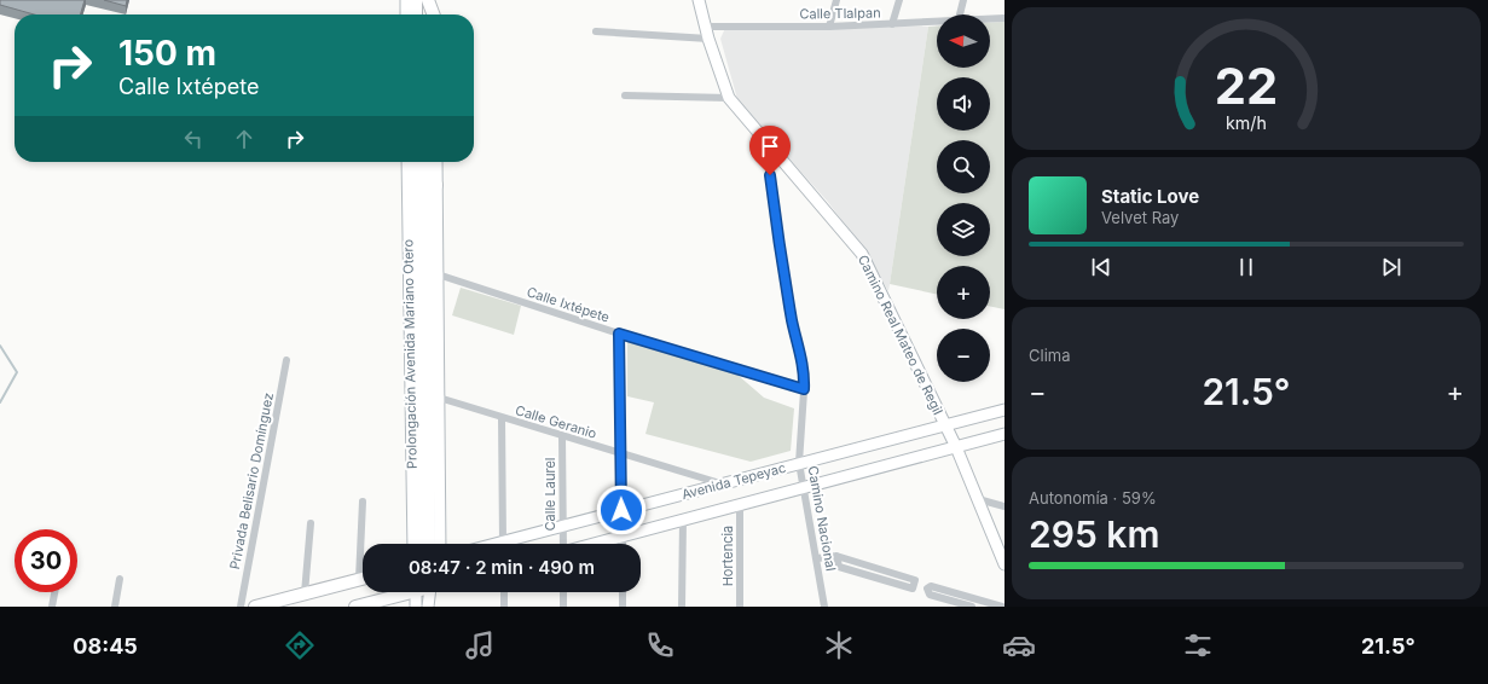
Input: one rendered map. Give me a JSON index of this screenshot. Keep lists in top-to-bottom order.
{
  "streets": {
    "main road": ["Prolongación Avenida Mariano Otero"],
    "street": [
      "Calle Tlalpan",
      "Calle Ixtépete",
      "Camino Real Mateo de Regil",
      "Calle Geranio",
      "Privada Belisario Domínguez",
      "Avenida Tepeyac",
      "Calle Laurel",
      "Camino Nacional",
      "Hortencia"
    ]
  },
  "crossings": [
    ["Calle Tlalpan", "Camino Real Mateo de Regil"],
    ["Calle Ixtépete", "Prolongación Avenida Mariano Otero"],
    ["Calle Ixtépete", "Camino Nacional"],
    ["Camino Real Mateo de Regil", "Avenida Tepeyac"],
    ["Camino Real Mateo de Regil", "Camino Nacional"],
    ["Prolongación Avenida Mariano Otero", "Calle Geranio"],
    ["Calle Geranio", "Avenida Tepeyac"],
    ["Calle Geranio", "Calle Laurel"],
    ["Avenida Tepeyac", "Calle Laurel"],
    ["Avenida Tepeyac", "Camino Nacional"],
    ["Avenida Tepeyac", "Hortencia"]
  ],
  "north": "left",
  "page": {
    "map_buttons": ["+", "−"],
    "turn": ["150 m", "Calle Ixtépete"],
    "song": ["Static Love", "Velvet Ray"],
    "tile": [
      "Clima",
      ["Autonomía · 59%", "295 km"]
    ],
    "heat": ["−", "21.5°", "+"],
    "limit": "30",
    "trip": "08:47 · 2 min · 490 m",
    "tabs": ["08:45", "21.5°"],
    "gauge": ["22", "km/h"]
  }
}
